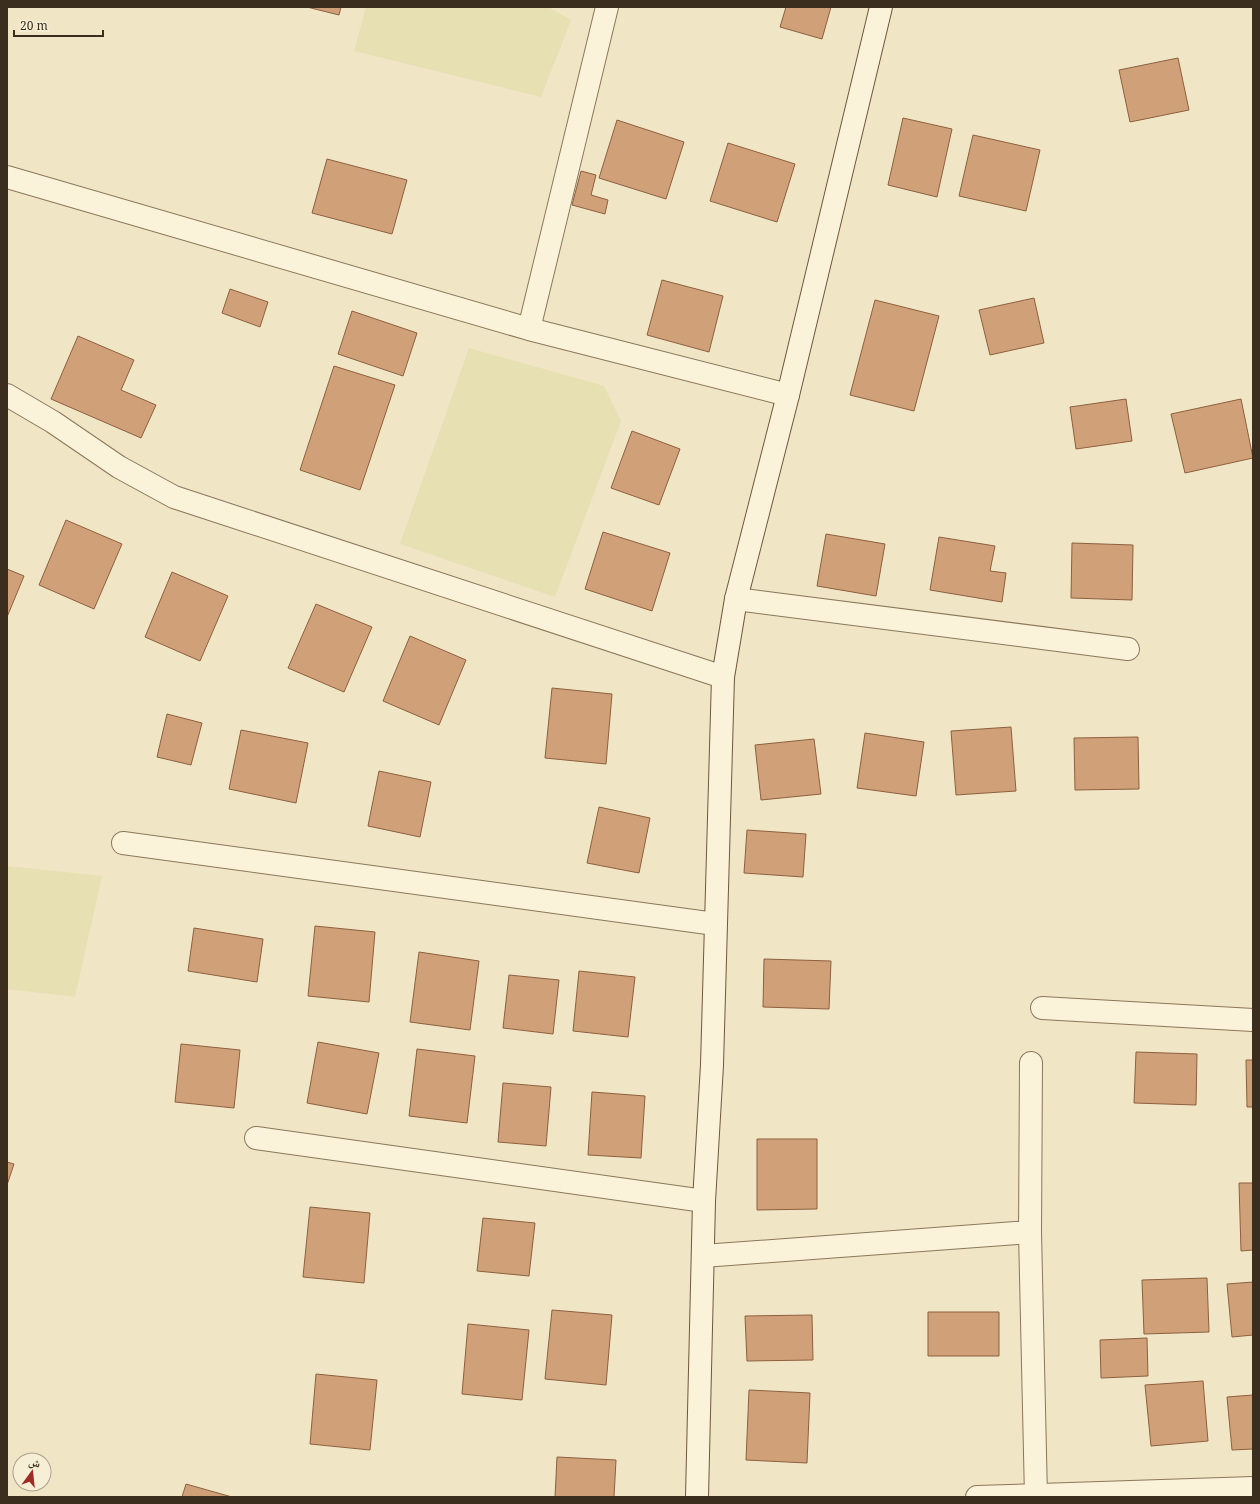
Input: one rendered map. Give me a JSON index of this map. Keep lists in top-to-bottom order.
{
  "scale_bar": "20 m",
  "north": "top"
}
